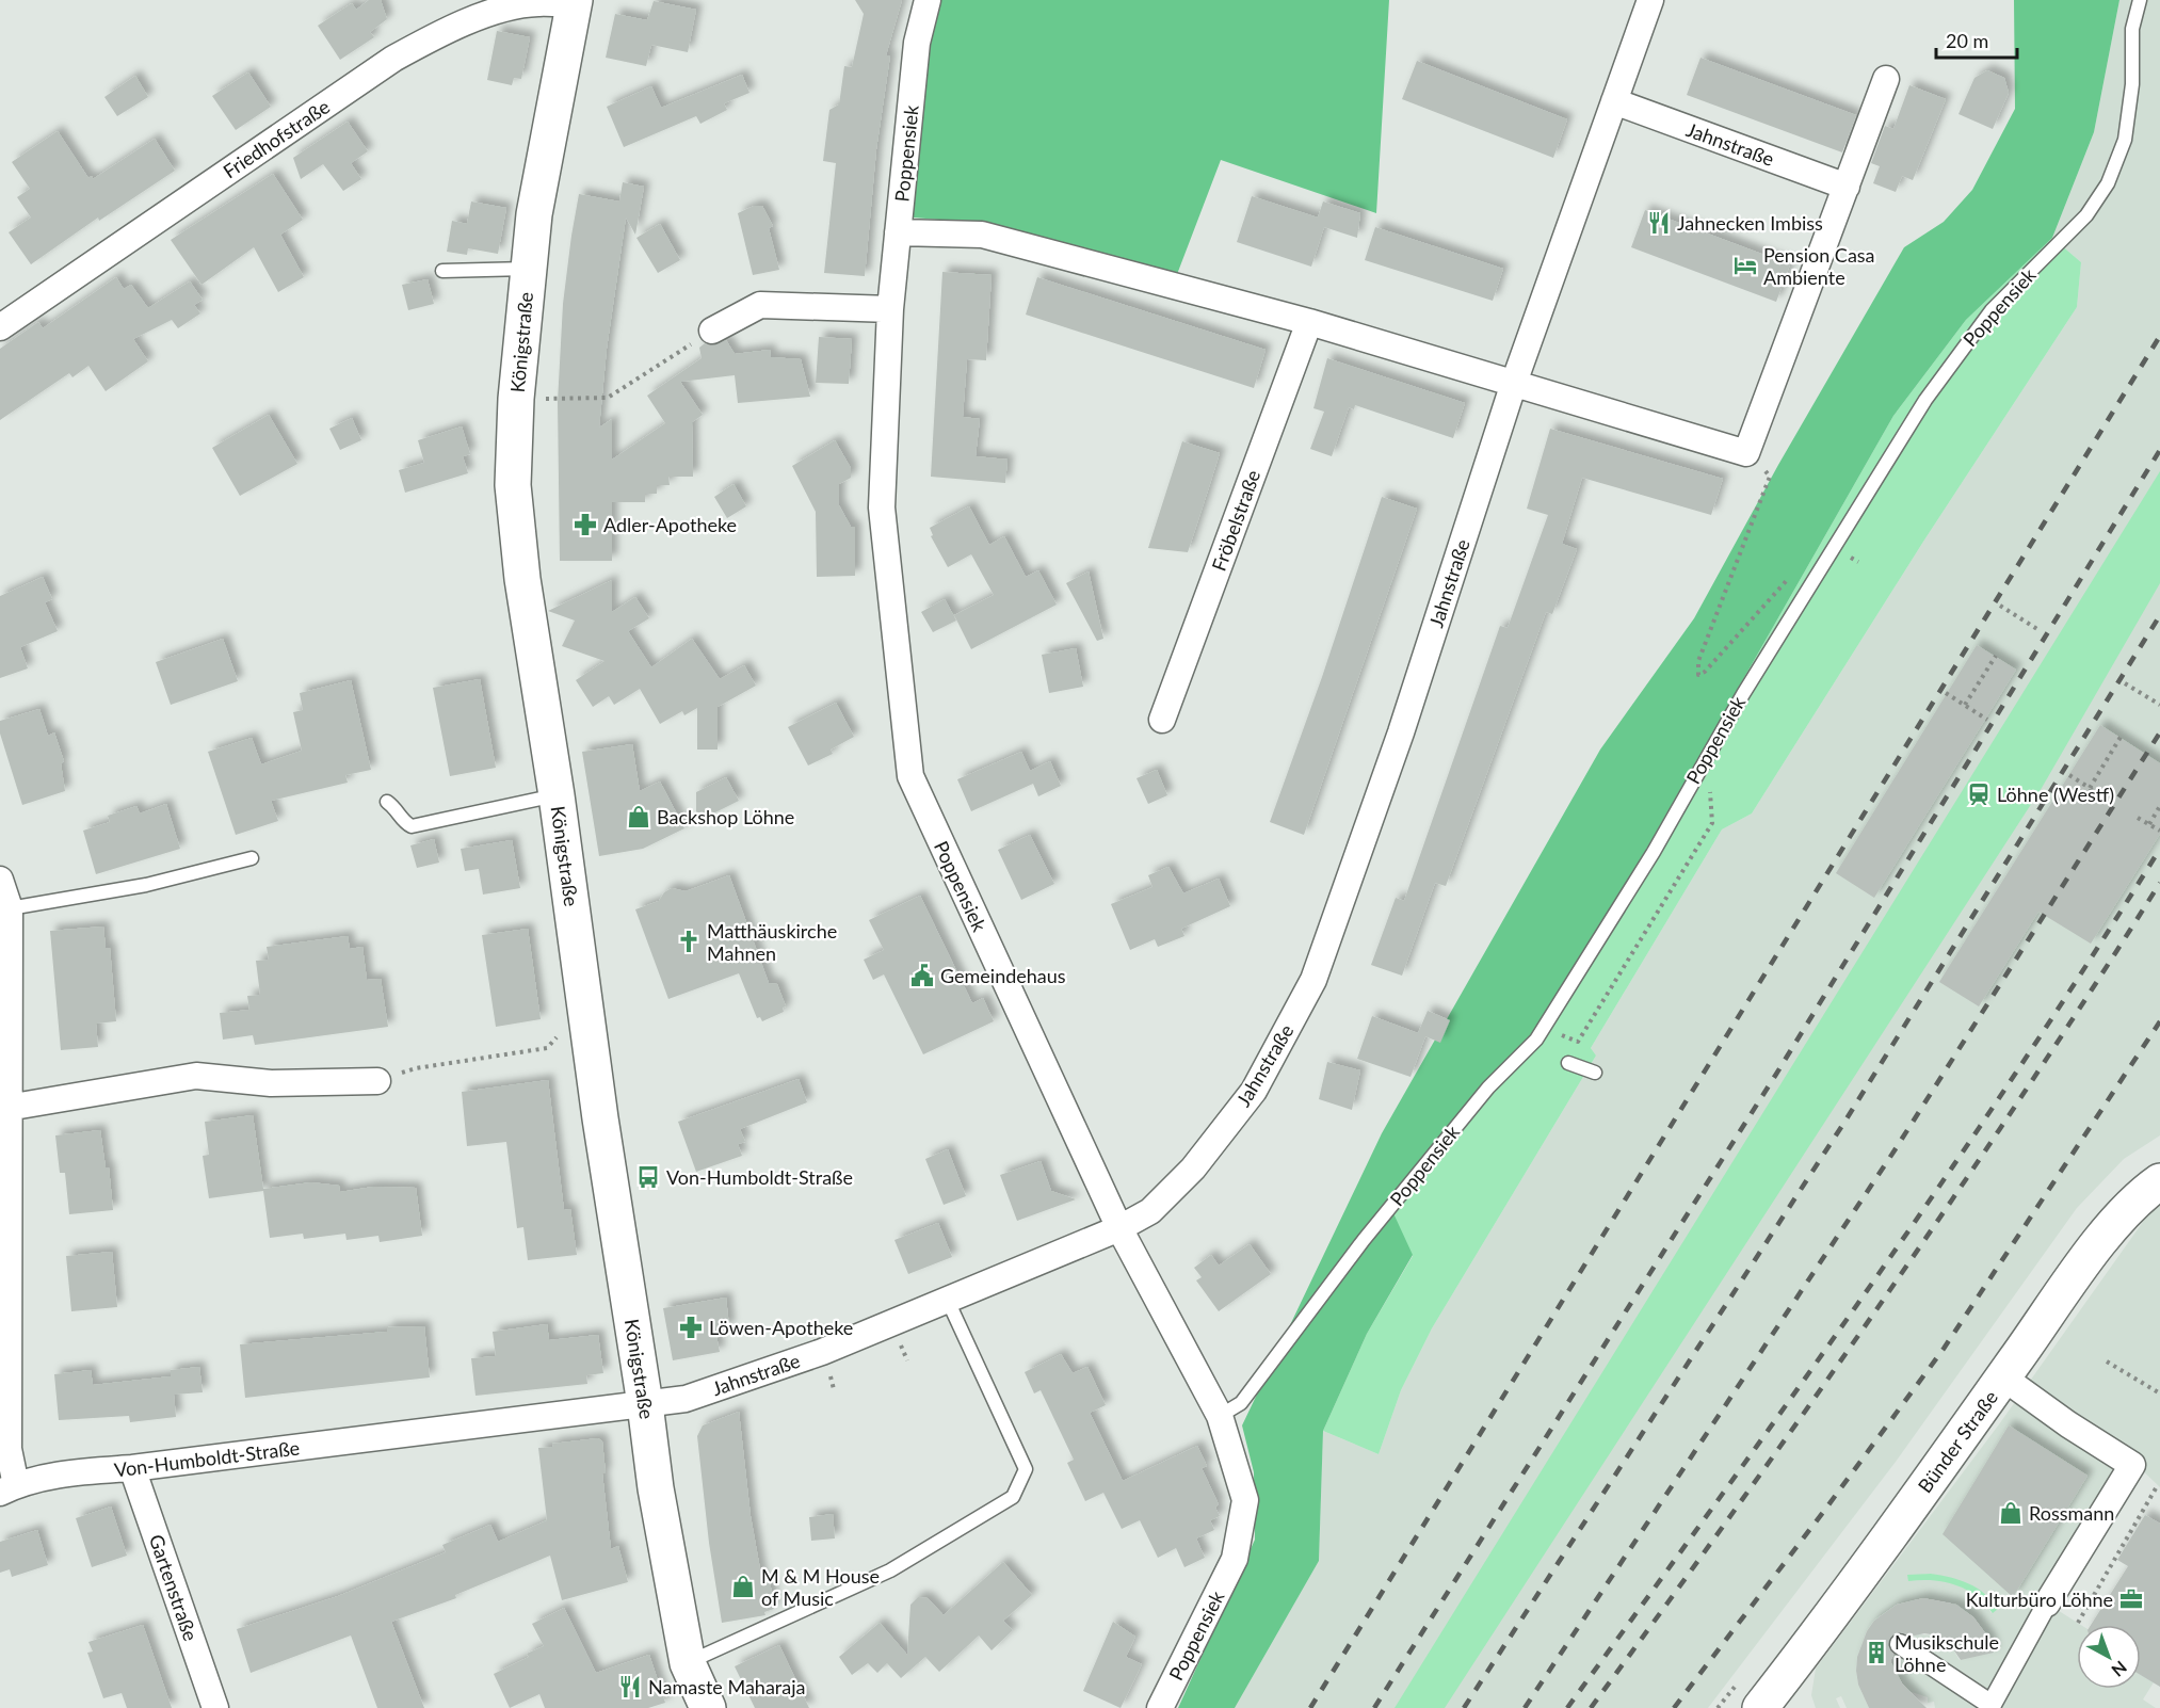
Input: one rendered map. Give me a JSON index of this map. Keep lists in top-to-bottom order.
{
  "streets": {
    "main road": ["Königstraße", "Bünder Straße"],
    "street": [
      "Friedhofstraße",
      "Jahnstraße",
      "Poppensiek",
      "Fröbelstraße",
      "Von-Humboldt-Straße",
      "Gartenstraße"
    ]
  },
  "crossings": [
    ["Friedhofstraße", "Königstraße"],
    ["Jahnstraße", "Poppensiek"],
    ["Jahnstraße", "Königstraße"],
    ["Jahnstraße", "Von-Humboldt-Straße"],
    ["Königstraße", "Von-Humboldt-Straße"],
    ["Von-Humboldt-Straße", "Gartenstraße"]
  ],
  "places": {
    "restaurant": ["Jahnecken Imbiss", "Namaste Maharaja"],
    "hotel": ["Pension Casa Ambiente"],
    "pharmacy": ["Adler-Apotheke", "Löwen-Apotheke"],
    "station": ["Löhne (Westf)"],
    "shop": ["Backshop Löhne", "Rossmann", "M & M House of Music"],
    "church": ["Matthäuskirche Mahnen"],
    "public building": ["Gemeindehaus"],
    "bus stop": ["Von-Humboldt-Straße"],
    "office": ["Kulturbüro Löhne"],
    "building": ["Musikschule Löhne"]
  },
  "scale_bar": "20 m",
  "north": "bottom right"
}
